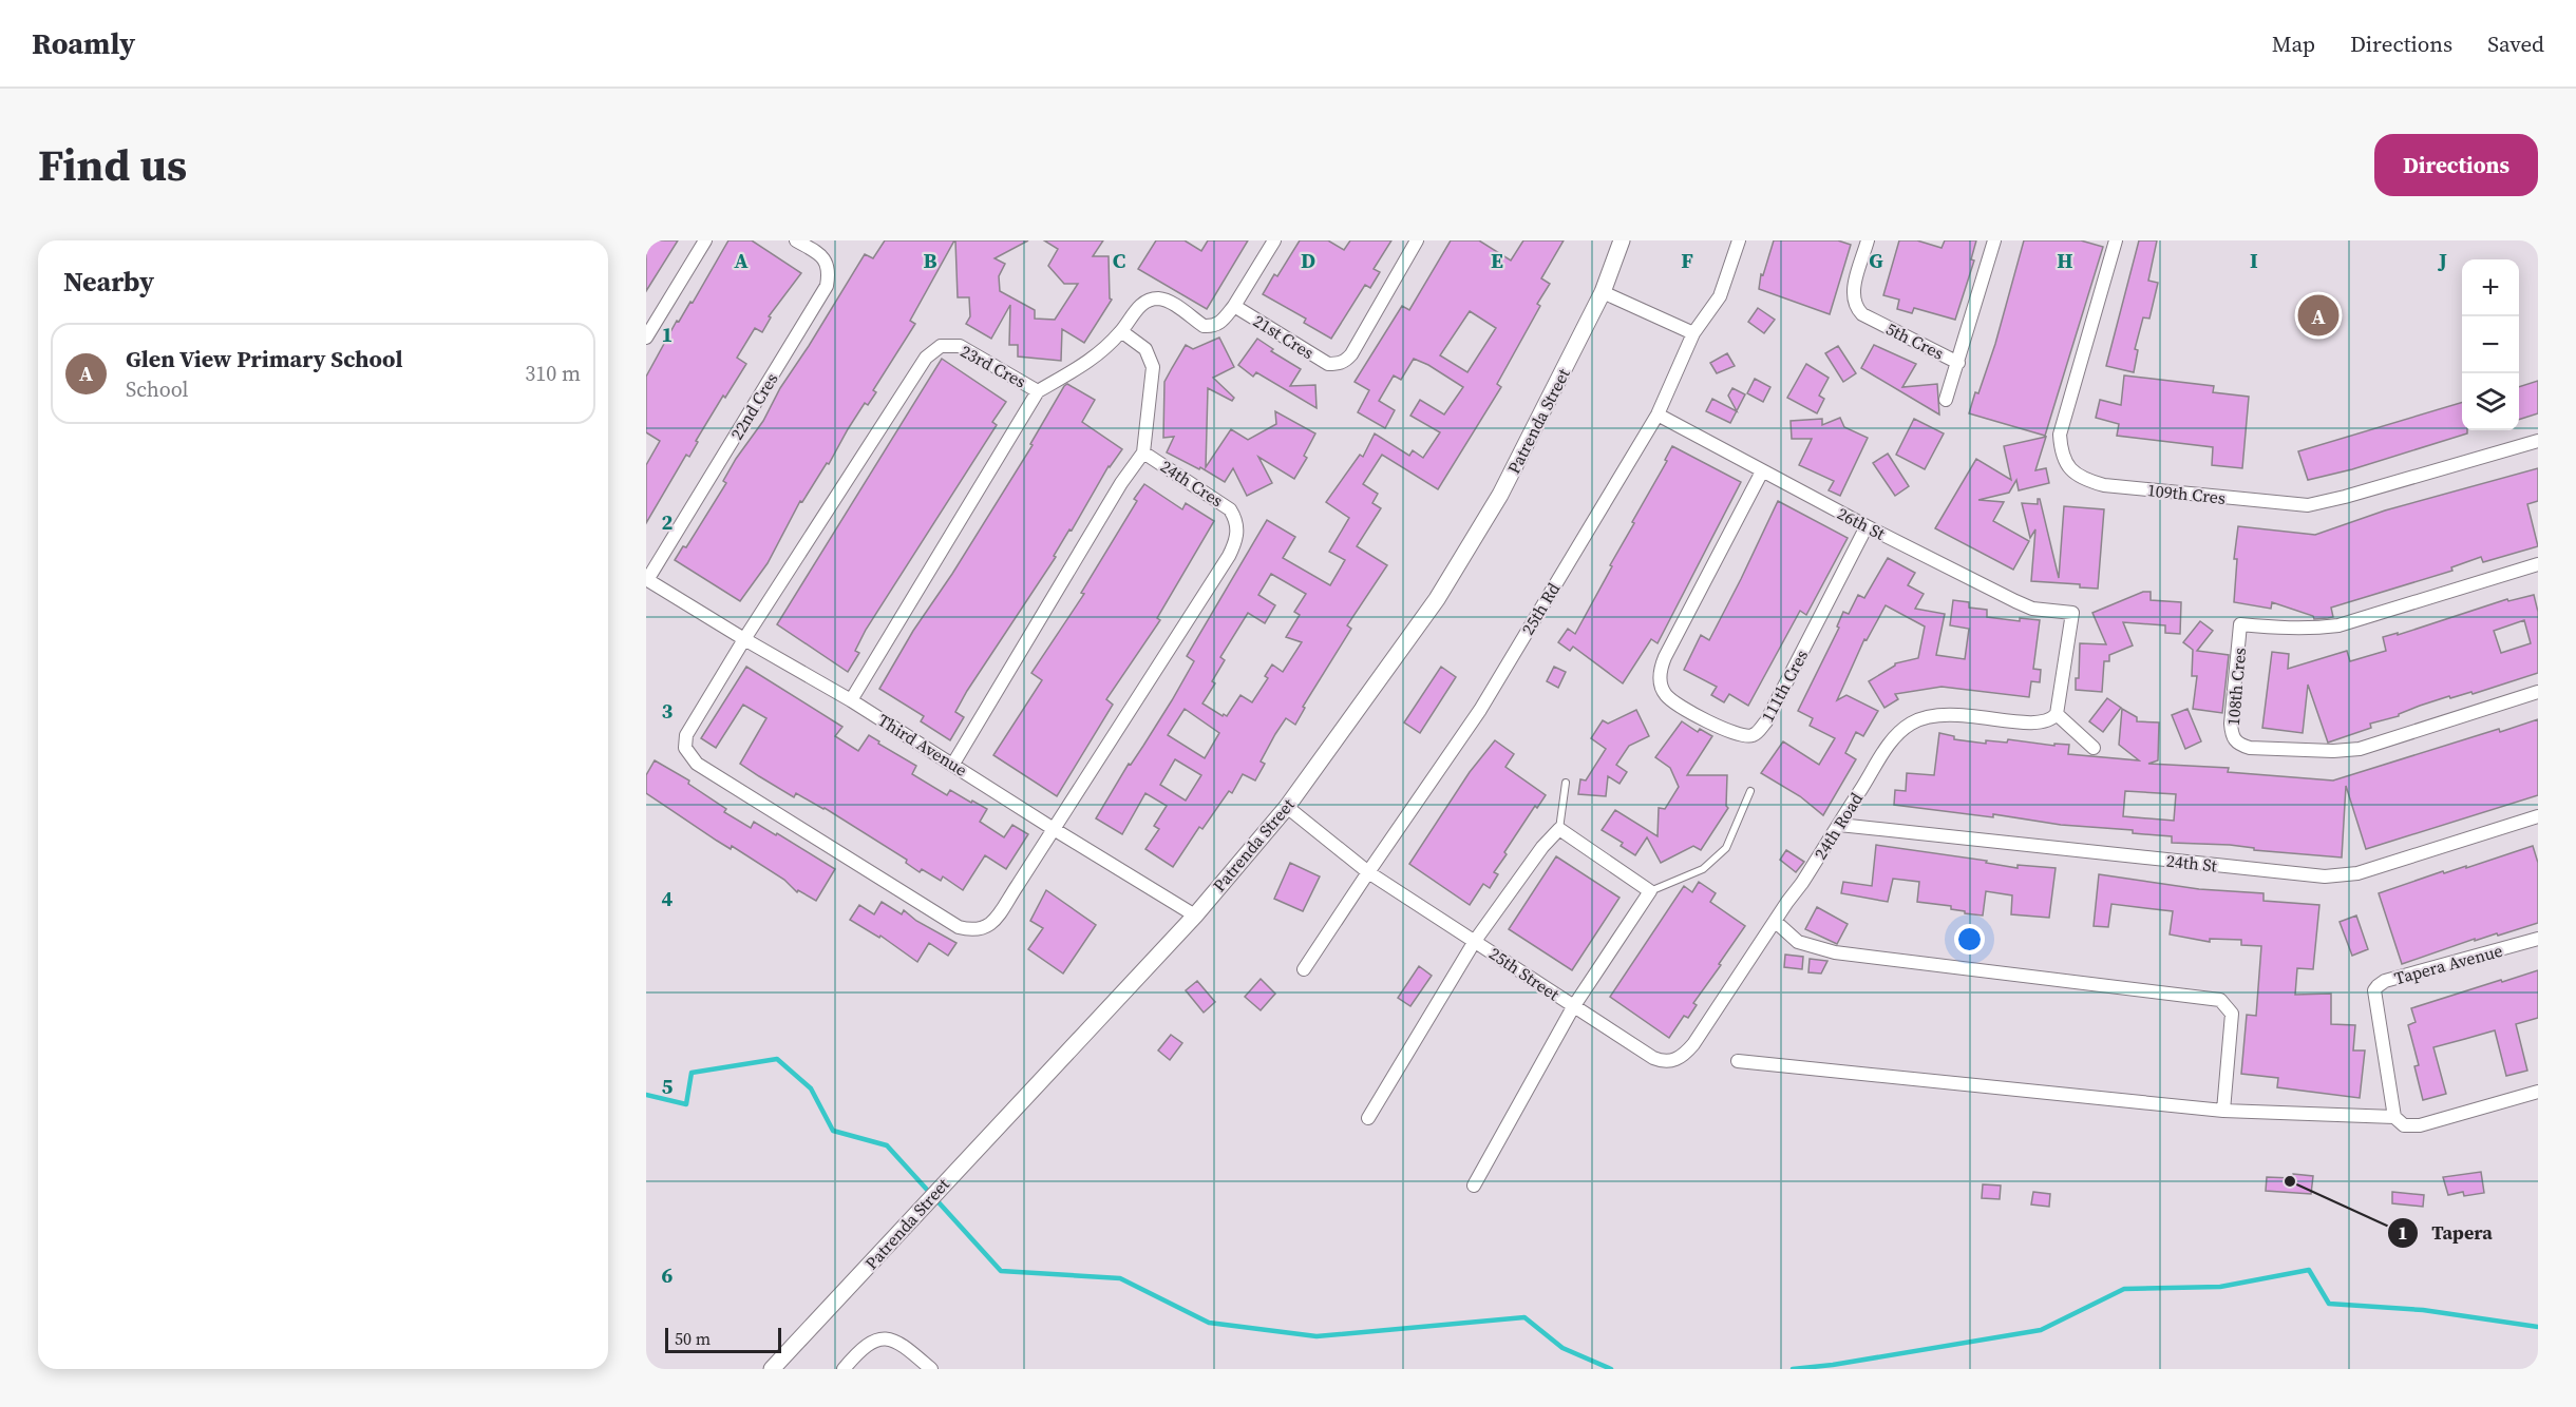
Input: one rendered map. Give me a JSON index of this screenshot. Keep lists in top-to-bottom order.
{
  "streets": {
    "street": [
      "21st Cres",
      "5th Cres",
      "23rd Cres",
      "22nd Cres",
      "Patrenda Street",
      "24th Cres",
      "109th Cres",
      "26th St",
      "25th Rd",
      "111th Cres",
      "108th Cres",
      "Third Avenue",
      "24th Road",
      "24th St",
      "Tapera Avenue",
      "25th Street"
    ]
  },
  "crossings": [
    ["23rd Cres", "24th Cres"],
    ["23rd Cres", "Third Avenue"],
    ["22nd Cres", "Third Avenue"],
    ["Patrenda Street", "Third Avenue"],
    ["24th Cres", "Third Avenue"],
    ["26th St", "25th Rd"],
    ["26th St", "111th Cres"],
    ["26th St", "24th Road"],
    ["25th Rd", "25th Street"],
    ["24th Road", "24th St"],
    ["24th Road", "25th Street"]
  ],
  "places": ["Tapera"],
  "scale_bar": "50 m",
  "page": {
    "header": "Roamly",
    "nav": ["Map", "Directions", "Saved"],
    "title": "Find us",
    "buttons": "Directions",
    "heading": "Nearby",
    "map_buttons": ["+", "−"],
    "pins": "A",
    "list": [
      {
        "mark": "A",
        "name": "Glen View Primary School",
        "note": "School",
        "value": "310 m"
      }
    ],
    "scale": "50 m"
  },
  "grid": {
    "columns": [
      "A",
      "B",
      "C",
      "D",
      "E",
      "F",
      "G",
      "H",
      "I",
      "J"
    ],
    "rows": [
      "1",
      "2",
      "3",
      "4",
      "5",
      "6"
    ]
  }
}
